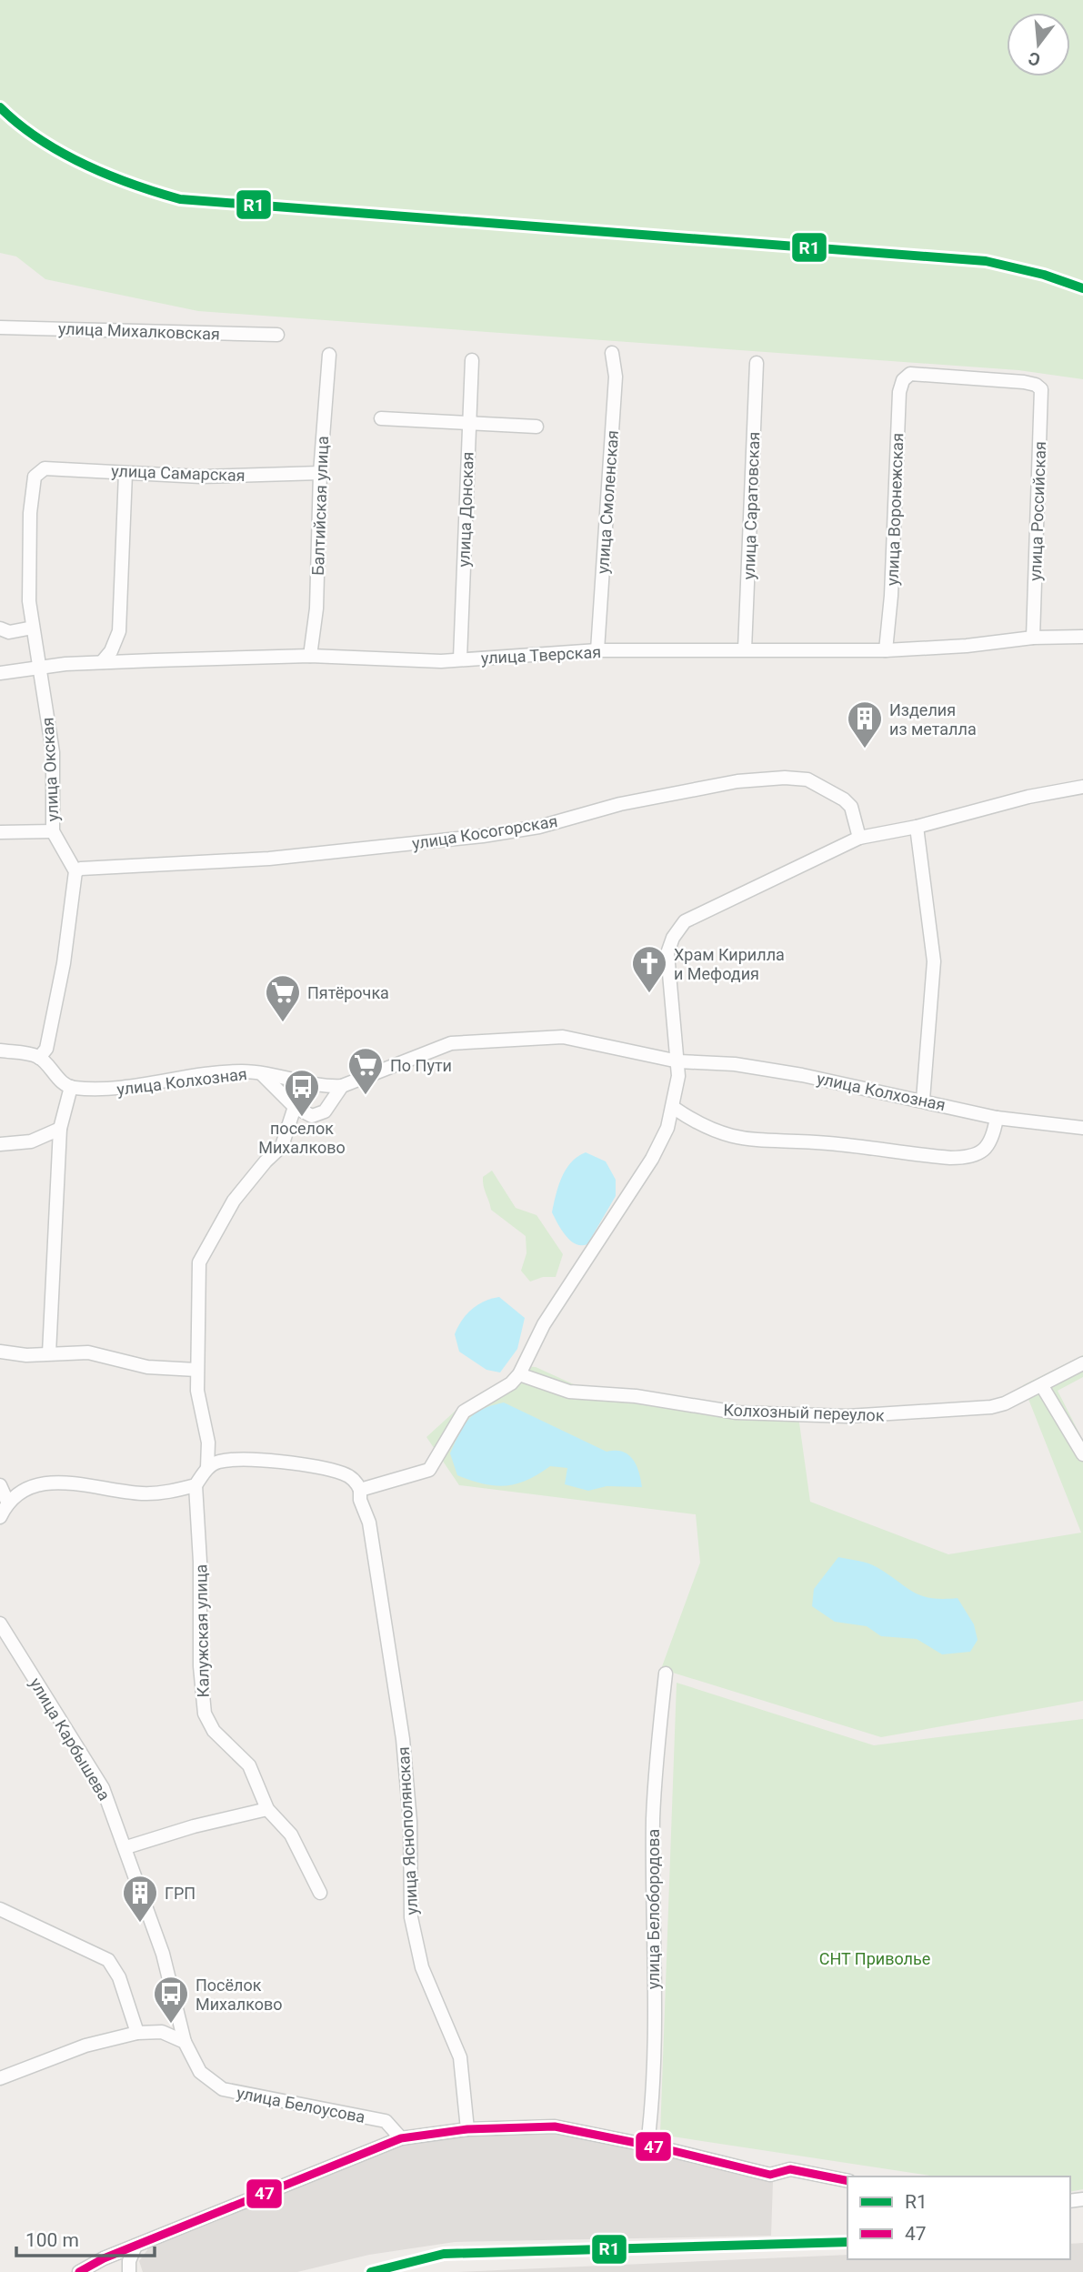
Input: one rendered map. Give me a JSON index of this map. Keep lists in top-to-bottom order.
{
  "streets": {
    "street": [
      "улица Михалковская",
      "улица Самарская",
      "улица Смоленская",
      "Балтийская улица",
      "улица Саратовская",
      "улица Донская",
      "улица Воронежская",
      "улица Российская",
      "улица Тверская",
      "улица Окская",
      "улица Косогорская",
      "улица Колхозная",
      "Колхозный переулок",
      "Калужская улица",
      "улица Карбышева",
      "улица Яснополянская",
      "улица Белобородова",
      "улица Белоусова"
    ]
  },
  "crossings": [
    ["улица Самарская", "Балтийская улица"],
    ["улица Самарская", "улица Окская"],
    ["улица Смоленская", "улица Тверская"],
    ["Балтийская улица", "улица Тверская"],
    ["улица Саратовская", "улица Тверская"],
    ["улица Донская", "улица Тверская"],
    ["улица Воронежская", "улица Российская"],
    ["улица Воронежская", "улица Тверская"],
    ["улица Российская", "улица Тверская"],
    ["улица Тверская", "улица Окская"],
    ["улица Окская", "улица Косогорская"],
    ["улица Карбышева", "улица Белоусова"]
  ],
  "parks": ["СНТ Приволье"],
  "places": {
    "building": ["Изделия из металла", "ГРП"],
    "church": ["Храм Кирилла и Мефодия"],
    "supermarket": ["Пятёрочка", "По Пути"],
    "bus stop": ["поселок Михалково", "Посёлок Михалково"]
  },
  "lines": ["transit line R1", "transit line 47"],
  "legend": ["R1", "47"],
  "scale_bar": "100 m",
  "north": "bottom"
}
